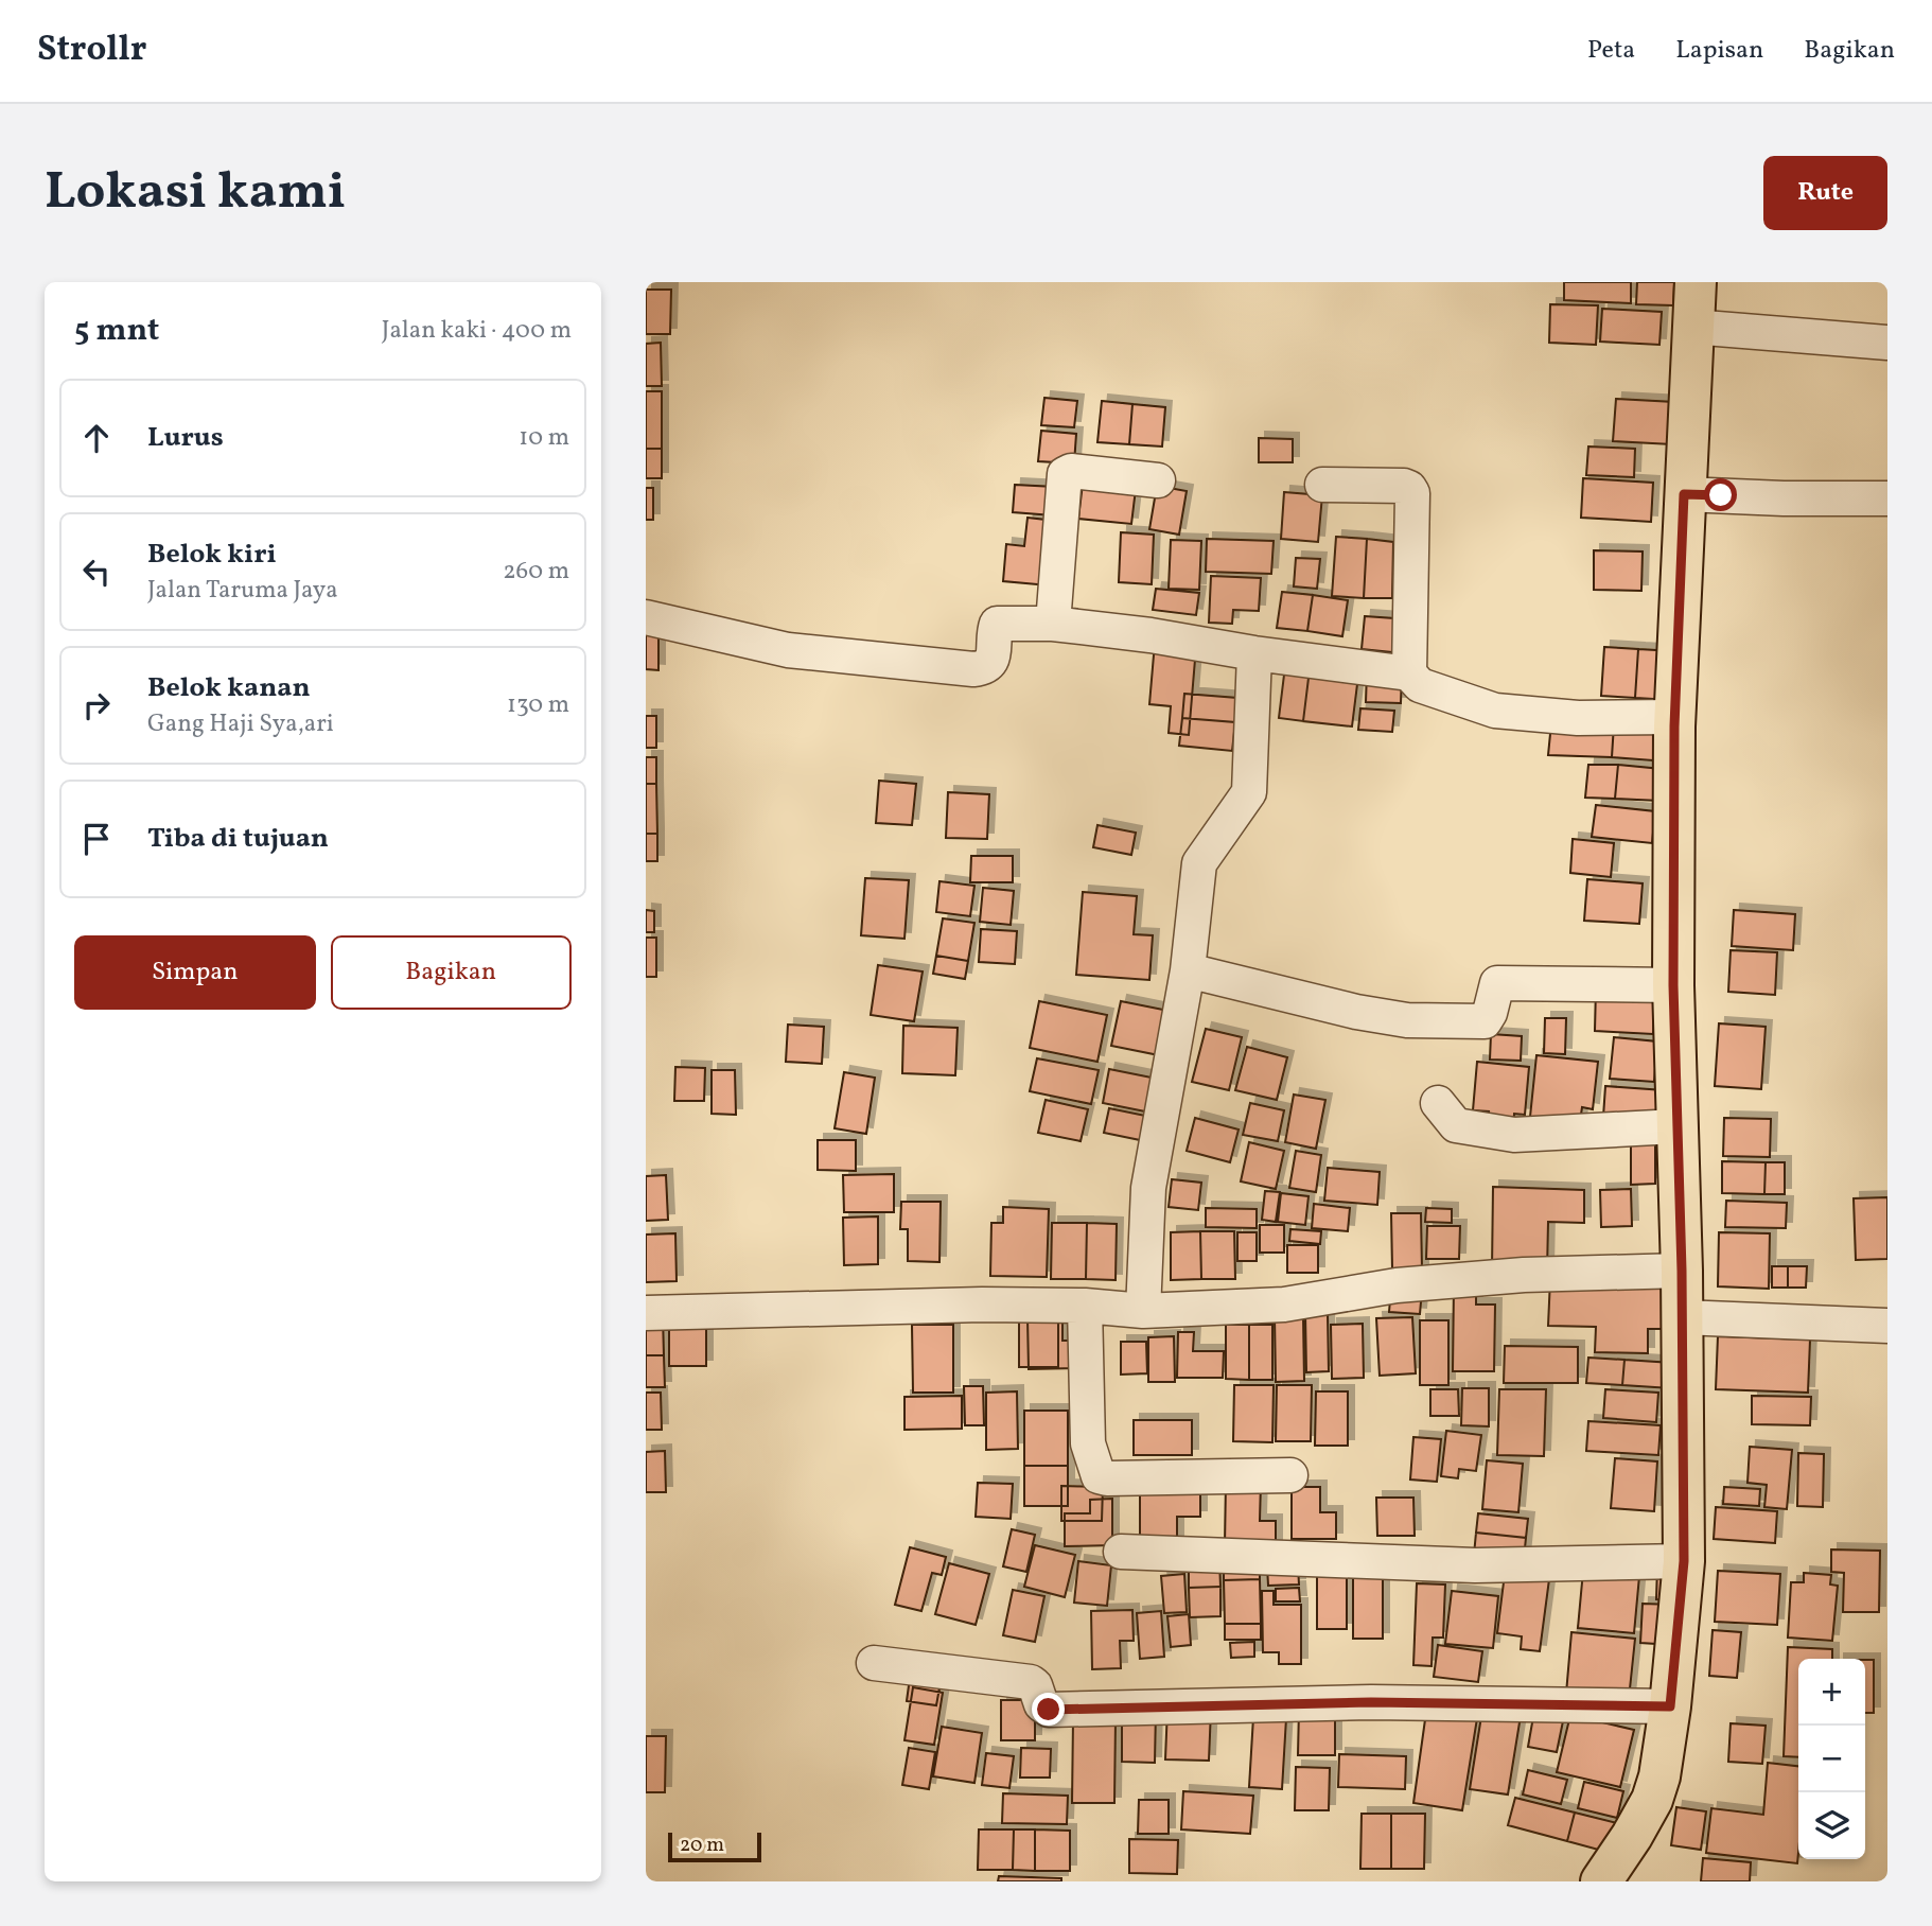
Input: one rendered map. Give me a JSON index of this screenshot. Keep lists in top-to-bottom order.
{
  "scale_bar": "20 m",
  "page": {
    "header": "Strollr",
    "nav": ["Peta", "Lapisan", "Bagikan"],
    "buttons": [
      "Rute",
      ["Simpan", "Bagikan"]
    ],
    "title": "Lokasi kami",
    "heading": ["5 mnt", "Jalan kaki · 400 m"],
    "list": [
      ["Lurus", "10 m"],
      ["Belok kiri", "Jalan Taruma Jaya", "260 m"],
      ["Belok kanan", "Gang Haji Sya,ari", "130 m"],
      "Tiba di tujuan"
    ],
    "map_buttons": ["+", "−"],
    "scale": "20 m"
  }
}
